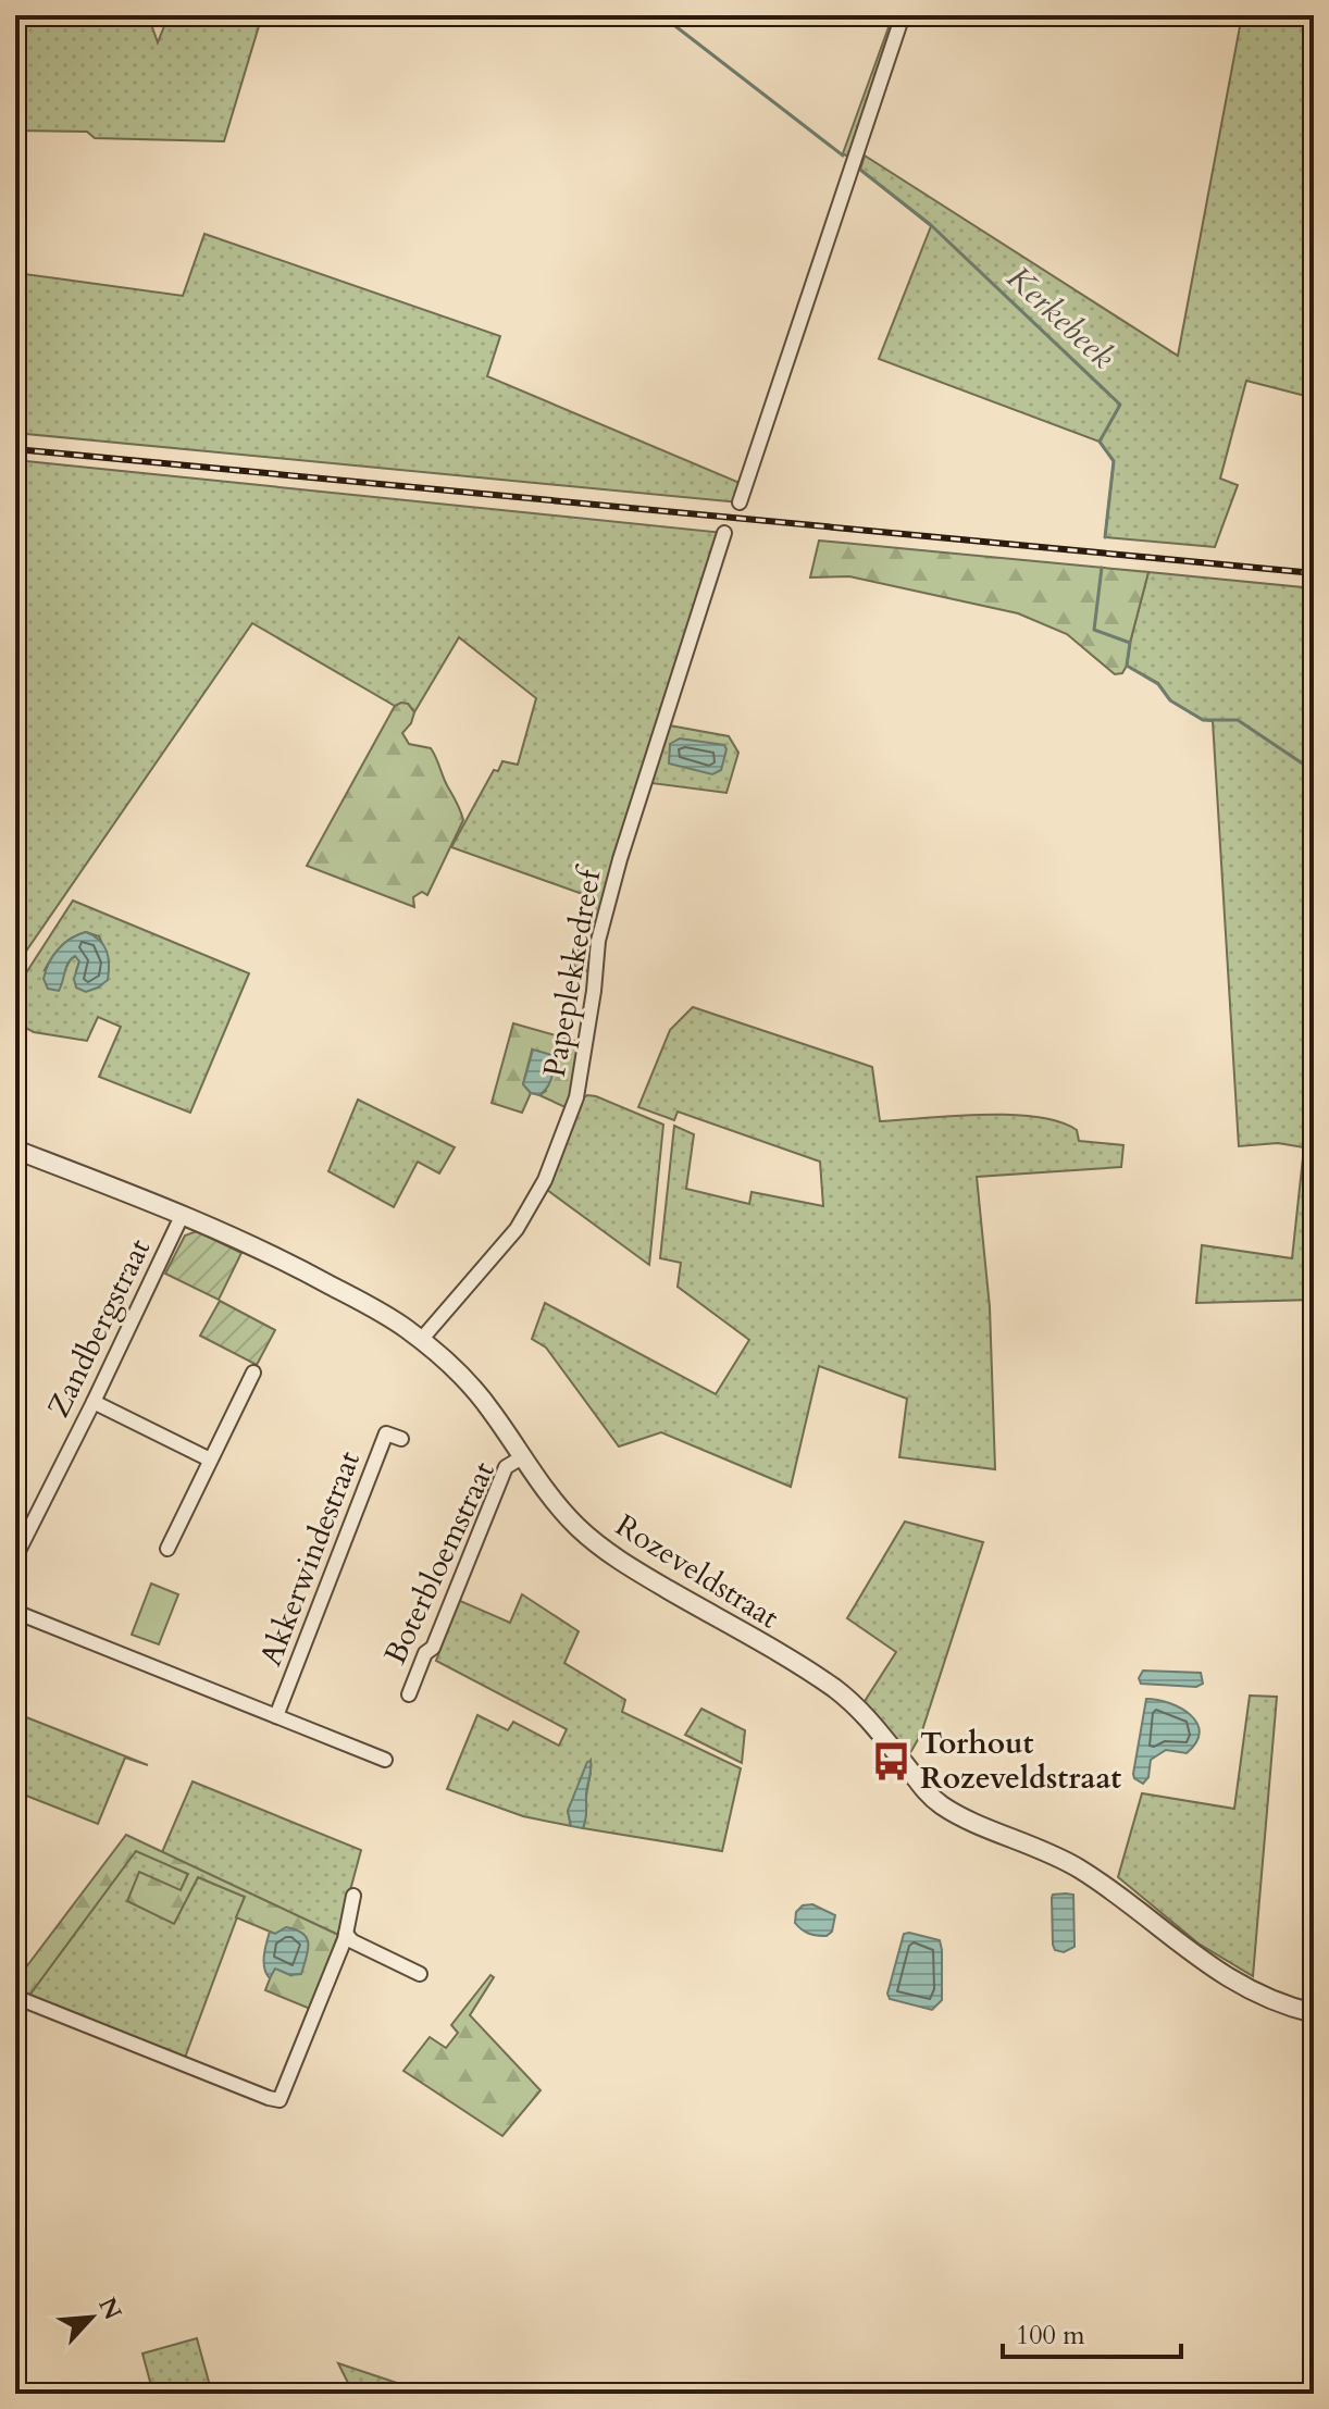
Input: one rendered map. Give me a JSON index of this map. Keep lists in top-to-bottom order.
{
  "streets": {
    "street": [
      "Papeplekkedreef",
      "Zandbergstraat",
      "Akkerwindestraat",
      "Boterbloemstraat",
      "Rozeveldstraat"
    ]
  },
  "crossings": [
    ["Papeplekkedreef", "Rozeveldstraat"],
    ["Zandbergstraat", "Rozeveldstraat"],
    ["Boterbloemstraat", "Rozeveldstraat"]
  ],
  "water": ["Kerkebeek"],
  "places": {
    "bus stop": ["Torhout Rozeveldstraat"]
  },
  "scale_bar": "100 m",
  "north": "top right"
}
